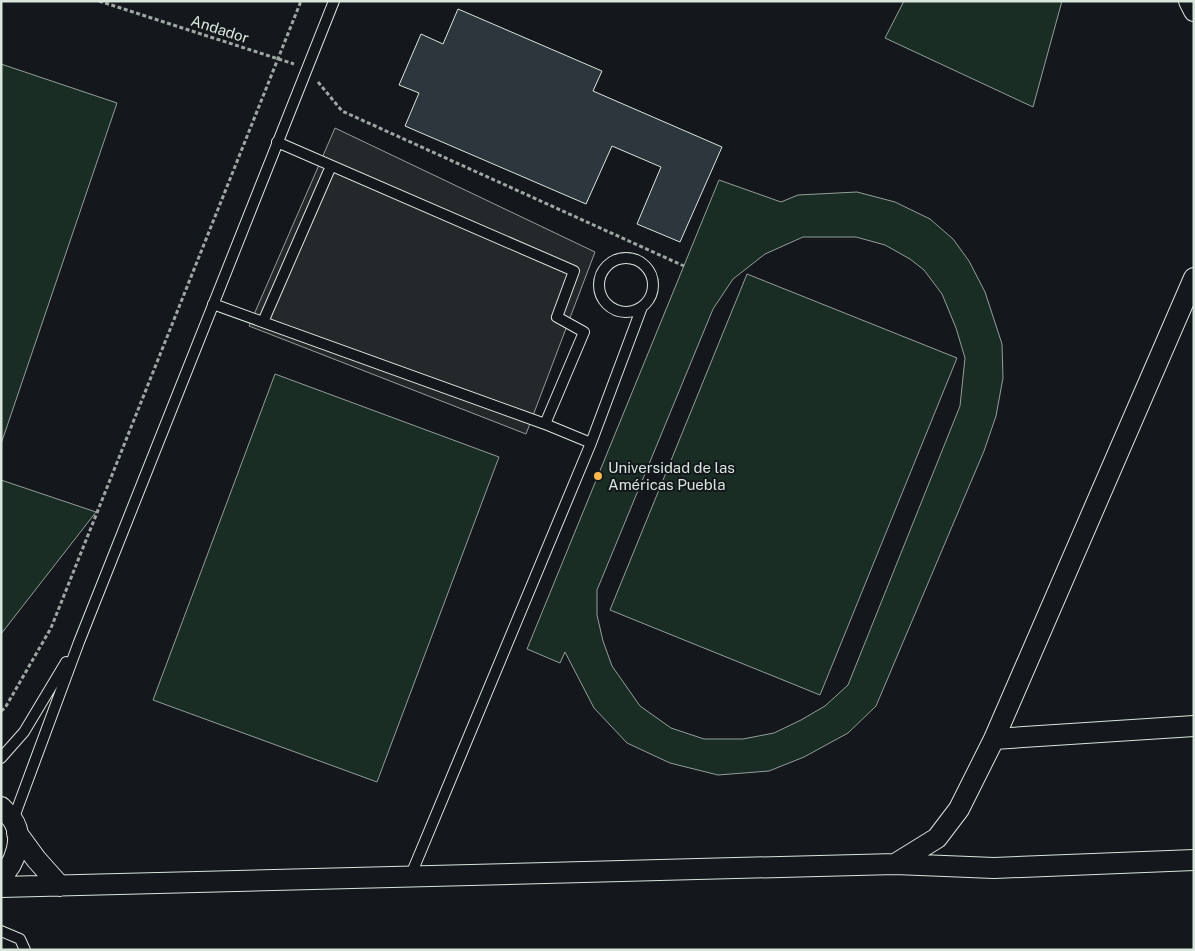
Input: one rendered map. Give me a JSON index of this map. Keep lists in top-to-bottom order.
{
  "streets": {
    "path": ["Andador"]
  },
  "places": ["Universidad de las Américas Puebla"]
}
